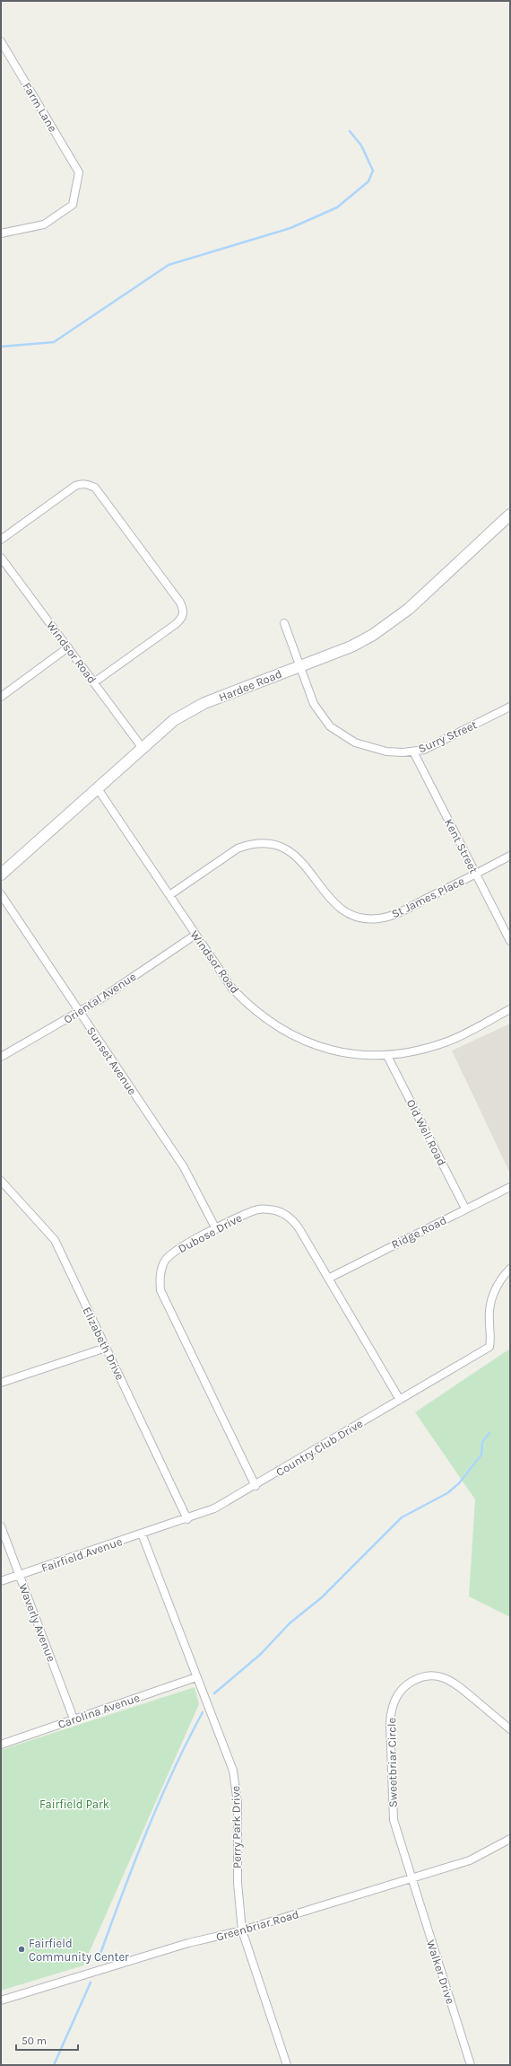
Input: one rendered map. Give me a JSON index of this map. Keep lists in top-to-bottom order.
{
  "streets": {
    "street": [
      "Farm Lane",
      "Windsor Road",
      "Hardee Road",
      "Surry Street",
      "Kent Street",
      "St James Place",
      "Oriental Avenue",
      "Sunset Avenue",
      "Old Well Road",
      "Ridge Road",
      "Dubose Drive",
      "Elizabeth Drive",
      "Country Club Drive",
      "Fairfield Avenue",
      "Waverly Avenue",
      "Carolina Avenue",
      "Sweetbriar Circle",
      "Perry Park Drive",
      "Greenbriar Road",
      "Walker Drive"
    ]
  },
  "crossings": [
    ["Windsor Road", "Hardee Road"],
    ["Windsor Road", "St James Place"],
    ["Windsor Road", "Oriental Avenue"],
    ["Windsor Road", "Old Well Road"],
    ["Hardee Road", "Surry Street"],
    ["Surry Street", "Kent Street"],
    ["Kent Street", "St James Place"],
    ["Oriental Avenue", "Sunset Avenue"],
    ["Sunset Avenue", "Dubose Drive"],
    ["Old Well Road", "Ridge Road"],
    ["Ridge Road", "Dubose Drive"],
    ["Dubose Drive", "Country Club Drive"],
    ["Elizabeth Drive", "Country Club Drive"],
    ["Country Club Drive", "Fairfield Avenue"],
    ["Country Club Drive", "Perry Park Drive"],
    ["Fairfield Avenue", "Waverly Avenue"],
    ["Fairfield Avenue", "Perry Park Drive"],
    ["Waverly Avenue", "Carolina Avenue"],
    ["Carolina Avenue", "Perry Park Drive"],
    ["Sweetbriar Circle", "Greenbriar Road"],
    ["Sweetbriar Circle", "Walker Drive"],
    ["Perry Park Drive", "Greenbriar Road"],
    ["Greenbriar Road", "Walker Drive"]
  ],
  "parks": ["Fairfield Park"],
  "places": ["Fairfield Community Center"],
  "scale_bar": "50 m"
}
